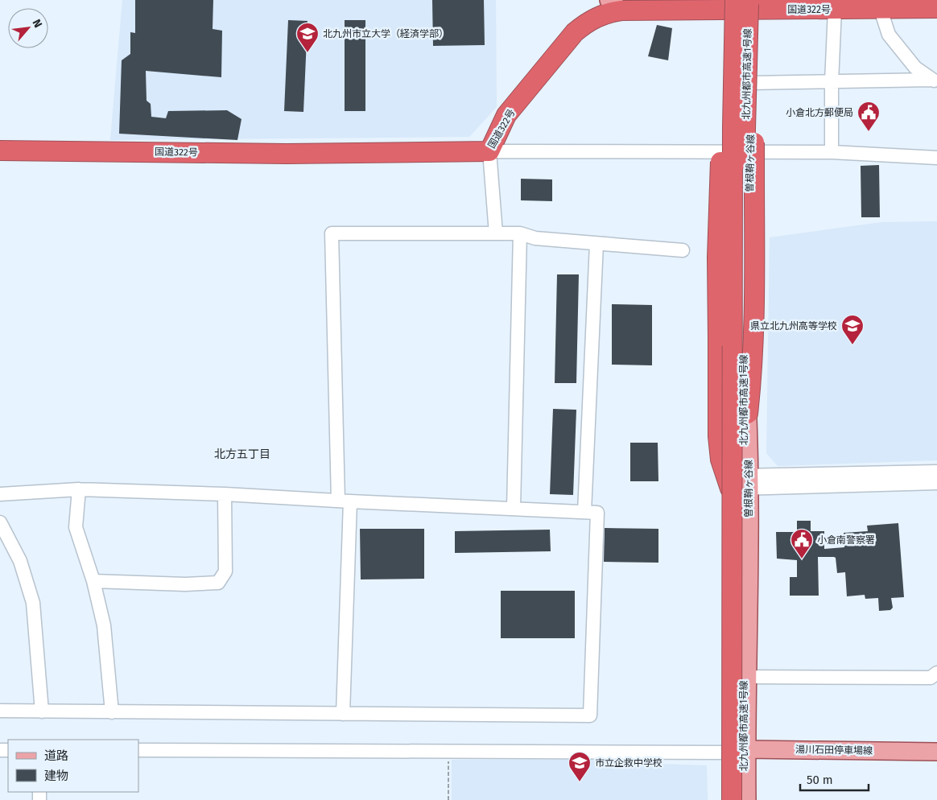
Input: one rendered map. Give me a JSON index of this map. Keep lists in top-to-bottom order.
{
  "streets": {
    "highway": ["国道322号", "北九州都市高速1号線"],
    "main road": ["曽根鞘ヶ谷線", "湯川石田停車場線"]
  },
  "crossings": [
    ["国道322号", "北九州都市高速1号線"],
    ["国道322号", "曽根鞘ヶ谷線"],
    ["北九州都市高速1号線", "曽根鞘ヶ谷線"],
    ["曽根鞘ヶ谷線", "湯川石田停車場線"]
  ],
  "districts": ["北方五丁目"],
  "places": {
    "school or university": ["北九州市立大学（経済学部）", "県立北九州高等学校", "市立企救中学校"],
    "public building": ["小倉北方郵便局", "小倉南警察署"]
  },
  "legend": ["道路", "建物"],
  "scale_bar": "50 m",
  "north": "top right"
}
